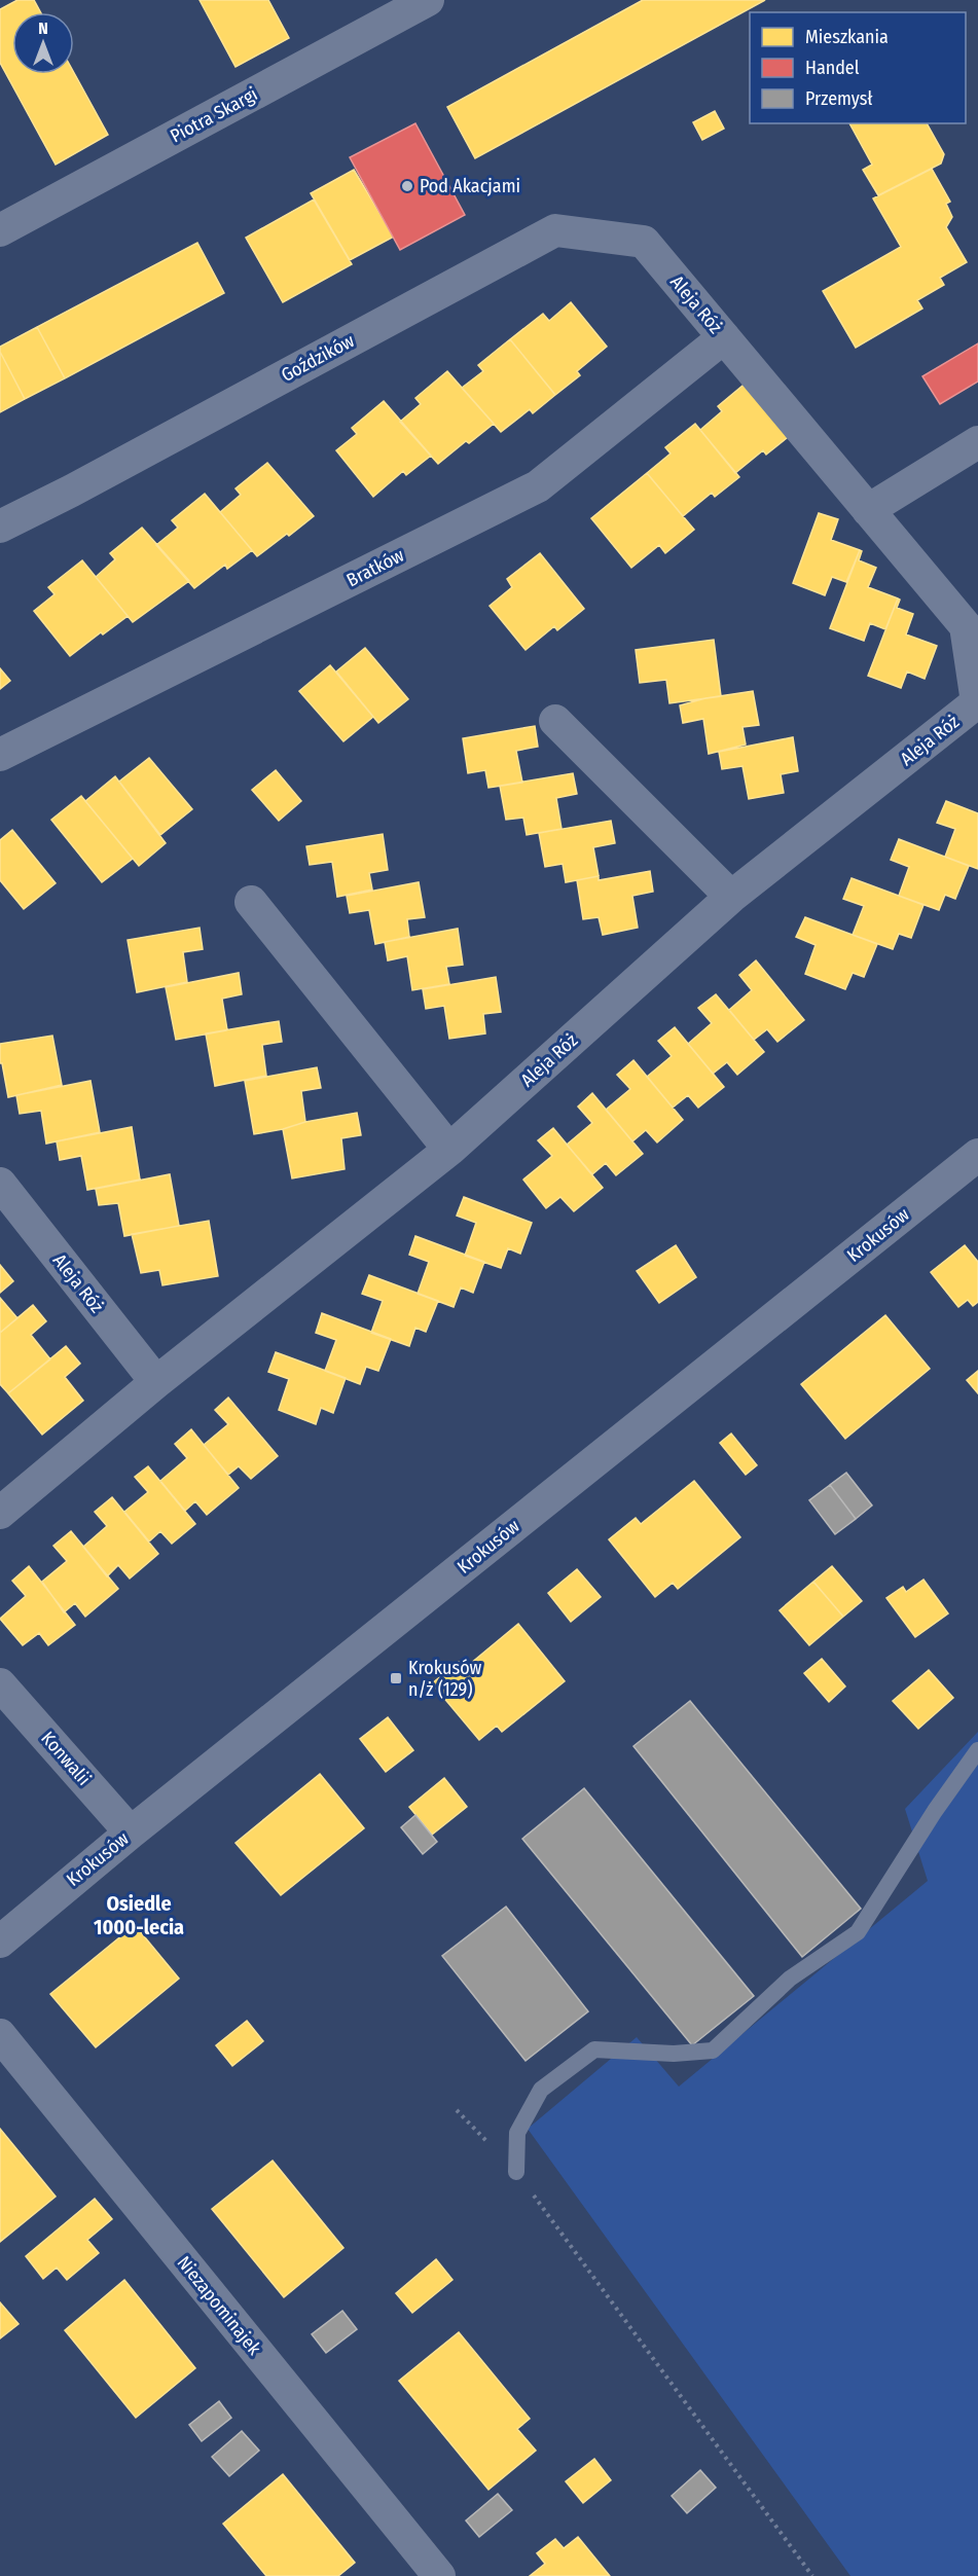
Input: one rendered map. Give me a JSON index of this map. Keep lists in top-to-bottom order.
{
  "streets": {
    "street": [
      "Piotra Skargi",
      "Aleja Róż",
      "Goździków",
      "Bratków",
      "Krokusów",
      "Konwalii",
      "Niezapominajek"
    ]
  },
  "crossings": [
    ["Aleja Róż", "Goździków"],
    ["Aleja Róż", "Bratków"],
    ["Krokusów", "Konwalii"]
  ],
  "districts": ["Osiedle 1000-lecia"],
  "places": {
    "other": ["Pod Akacjami"],
    "transit": ["Krokusów n/ż (129)"]
  },
  "legend": ["Mieszkania", "Handel", "Przemysł"],
  "north": "top"
}
